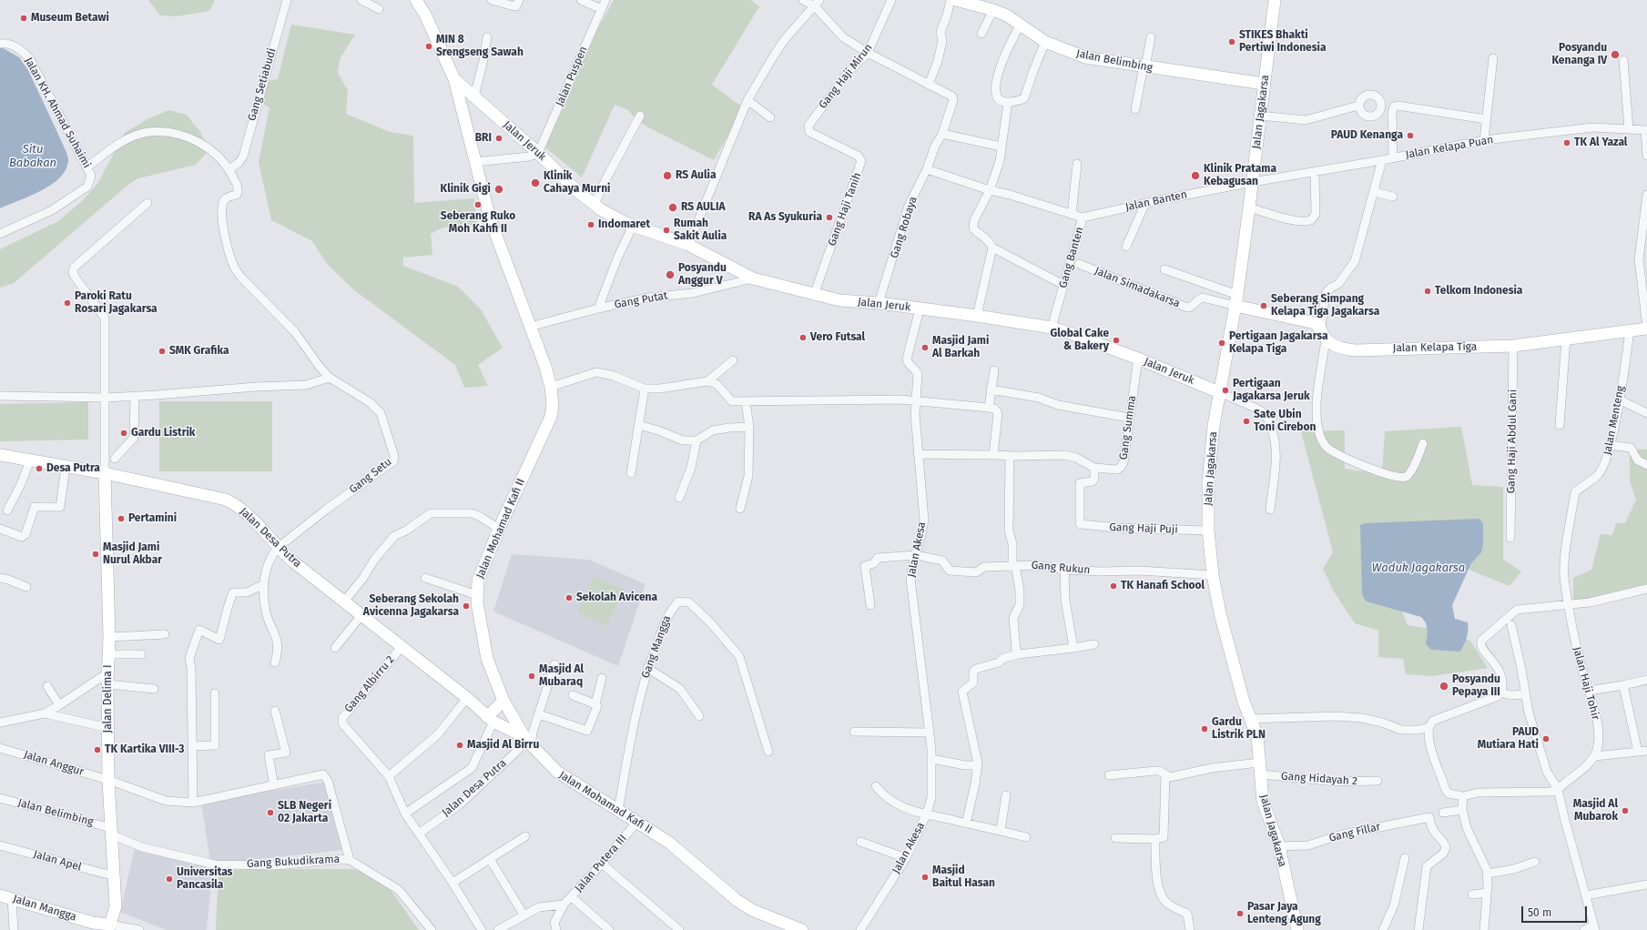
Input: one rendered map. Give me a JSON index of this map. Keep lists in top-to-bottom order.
{
  "streets": {
    "street": [
      "Jalan Belimbing",
      "Jalan Puspen",
      "Gang Haji Mirun",
      "Gang Setiabudi",
      "Jalan Jagakarsa",
      "Jalan KH. Ahmad Suhaimi",
      "Jalan Jeruk",
      "Jalan Kelapa Puan",
      "Jalan Banten",
      "Gang Haji Tanih",
      "Gang Robaya",
      "Gang Banten",
      "Jalan Simadakarsa",
      "Gang Putat",
      "Jalan Kelapa Tiga",
      "Jalan Menteng",
      "Gang Summa",
      "Gang Haji Abdul Gani",
      "Gang Setu",
      "Jalan Mohamad Kafi II",
      "Gang Haji Puji",
      "Jalan Desa Putra",
      "Jalan Akesa",
      "Gang Rukun",
      "Gang Mangga",
      "Jalan Haji Tohir",
      "Gang Albirru 2",
      "Jalan Delima I",
      "Jalan Anggur",
      "Gang Hidayah 2",
      "Gang Fillar",
      "Jalan Apel",
      "Gang Bukudikrama",
      "Jalan Putera III",
      "Jalan Mangga"
    ]
  },
  "crossings": [
    ["Jalan Belimbing", "Jalan Jagakarsa"],
    ["Jalan Belimbing", "Jalan Delima I"],
    ["Jalan Belimbing", "Gang Bukudikrama"],
    ["Jalan Puspen", "Jalan Jeruk"],
    ["Gang Haji Mirun", "Gang Haji Tanih"],
    ["Jalan Jagakarsa", "Jalan Jeruk"],
    ["Jalan Jagakarsa", "Jalan Kelapa Puan"],
    ["Jalan Jagakarsa", "Jalan Banten"],
    ["Jalan Jagakarsa", "Jalan Simadakarsa"],
    ["Jalan Jagakarsa", "Gang Haji Puji"],
    ["Jalan Jagakarsa", "Gang Rukun"],
    ["Jalan Jagakarsa", "Gang Hidayah 2"],
    ["Jalan Jagakarsa", "Gang Fillar"],
    ["Jalan Jeruk", "Gang Haji Tanih"],
    ["Jalan Jeruk", "Gang Robaya"],
    ["Jalan Jeruk", "Gang Banten"],
    ["Jalan Jeruk", "Gang Putat"],
    ["Jalan Jeruk", "Gang Summa"],
    ["Jalan Jeruk", "Jalan Mohamad Kafi II"],
    ["Jalan Jeruk", "Jalan Akesa"],
    ["Jalan Kelapa Puan", "Jalan Banten"],
    ["Jalan Banten", "Gang Banten"],
    ["Gang Robaya", "Gang Banten"],
    ["Gang Putat", "Jalan Mohamad Kafi II"],
    ["Jalan Kelapa Tiga", "Jalan Menteng"],
    ["Jalan Kelapa Tiga", "Gang Haji Abdul Gani"],
    ["Jalan Menteng", "Jalan Haji Tohir"],
    ["Gang Summa", "Gang Haji Puji"],
    ["Gang Setu", "Jalan Desa Putra"],
    ["Jalan Mohamad Kafi II", "Jalan Desa Putra"],
    ["Jalan Mohamad Kafi II", "Gang Mangga"],
    ["Jalan Mohamad Kafi II", "Jalan Putera III"],
    ["Jalan Desa Putra", "Gang Albirru 2"],
    ["Jalan Desa Putra", "Jalan Delima I"],
    ["Jalan Akesa", "Gang Rukun"],
    ["Jalan Delima I", "Jalan Anggur"],
    ["Jalan Delima I", "Jalan Apel"],
    ["Jalan Delima I", "Gang Bukudikrama"],
    ["Jalan Delima I", "Jalan Mangga"],
    ["Jalan Anggur", "Gang Bukudikrama"]
  ],
  "water": ["Situ Babakan", "Waduk Jagakarsa"],
  "places": [
    "Museum Betawi",
    "STIKES Bhakti Pertiwi Indonesia",
    "MIN 8 Srengseng Sawah",
    "Posyandu Kenanga IV",
    "PAUD Kenanga",
    "BRI",
    "TK Al Yazal",
    "RS Aulia",
    "Klinik Pratama Kebagusan",
    "Klinik Cahaya Murni",
    "Klinik Gigi",
    "Seberang Ruko Moh Kahfi II",
    "RS AULIA",
    "RA As Syukuria",
    "Indomaret",
    "Rumah Sakit Aulia",
    "Posyandu Anggur V",
    "Telkom Indonesia",
    "Paroki Ratu Rosari Jagakarsa",
    "Seberang Simpang Kelapa Tiga Jagakarsa",
    "Vero Futsal",
    "Global Cake & Bakery",
    "Pertigaan Jagakarsa Kelapa Tiga",
    "Masjid Jami Al Barkah",
    "SMK Grafika",
    "Pertigaan Jagakarsa Jeruk",
    "Sate Ubin Toni Cirebon",
    "Gardu Listrik",
    "Desa Putra",
    "Pertamini",
    "Masjid Jami Nurul Akbar",
    "TK Hanafi School",
    "Sekolah Avicena",
    "Seberang Sekolah Avicenna Jagakarsa",
    "Masjid Al Mubaraq",
    "Posyandu Pepaya III",
    "Gardu Listrik PLN",
    "PAUD Mutiara Hati",
    "Masjid Al Birru",
    "TK Kartika VIII-3",
    "Masjid Al Mubarok",
    "SLB Negeri 02 Jakarta",
    "Masjid Baitul Hasan",
    "Universitas Pancasila",
    "Pasar Jaya Lenteng Agung"
  ],
  "scale_bar": "50 m"
}
